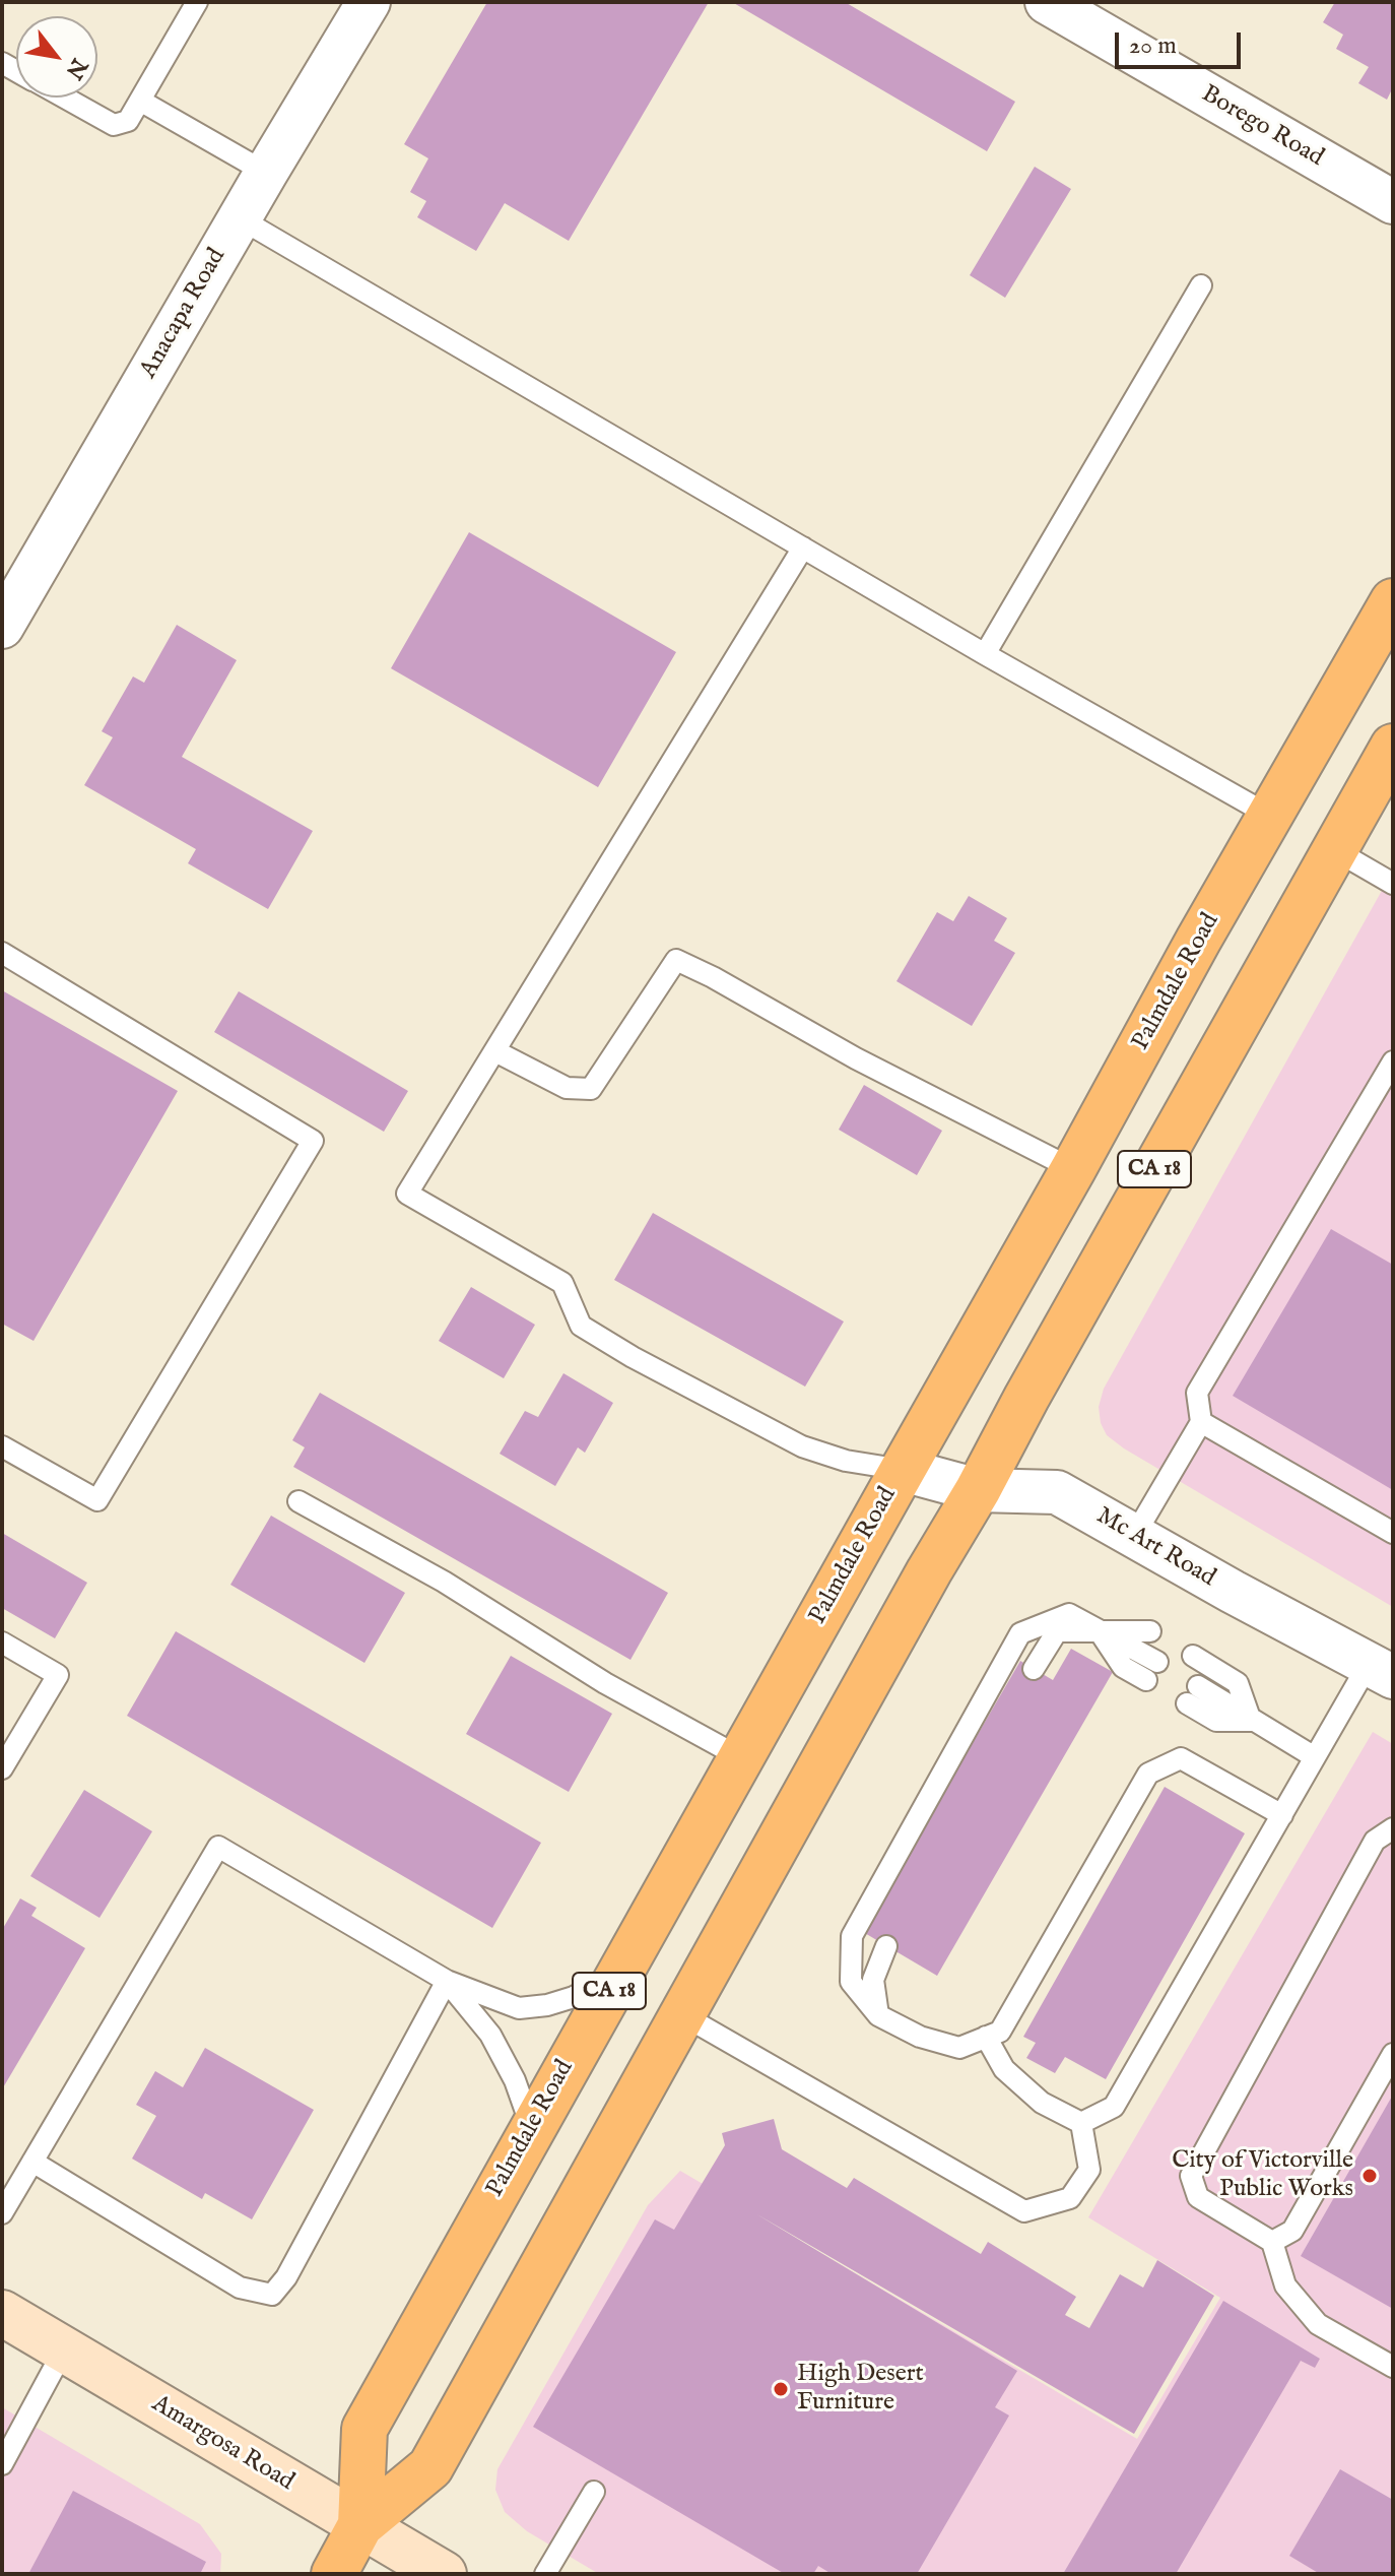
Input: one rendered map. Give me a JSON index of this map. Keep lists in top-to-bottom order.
{
  "streets": {
    "highway": ["Palmdale Road", "CA 18"],
    "main road": ["Amargosa Road"],
    "street": ["Borego Road", "Anacapa Road", "Mc Art Road"]
  },
  "crossings": [
    ["Palmdale Road", "Mc Art Road"],
    ["Palmdale Road", "Amargosa Road"]
  ],
  "places": ["City of Victorville Public Works", "High Desert Furniture"],
  "scale_bar": "20 m",
  "north": "bottom right"
}
